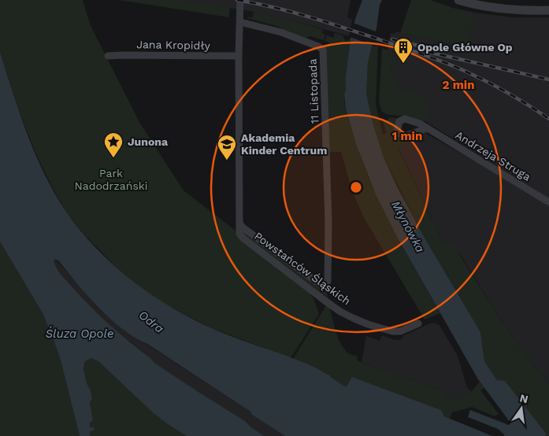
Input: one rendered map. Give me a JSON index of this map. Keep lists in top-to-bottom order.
{
  "streets": {
    "street": [
      "Jana Kropidły",
      "11 Listopada",
      "Andrzeja Struga",
      "Powstańców Śląskich"
    ]
  },
  "crossings": [
    ["Jana Kropidły", "Powstańców Śląskich"],
    ["11 Listopada", "Powstańców Śląskich"]
  ],
  "water": ["Młynówka", "Odra", "Śluza Opole"],
  "parks": ["Park Nadodrzański"],
  "places": {
    "building": ["Opole Główne Op"],
    "place": ["Junona"],
    "school or university": ["Akademia Kinder Centrum"]
  },
  "north": "top",
  "rings": ["2 min", "1 min"]
}
